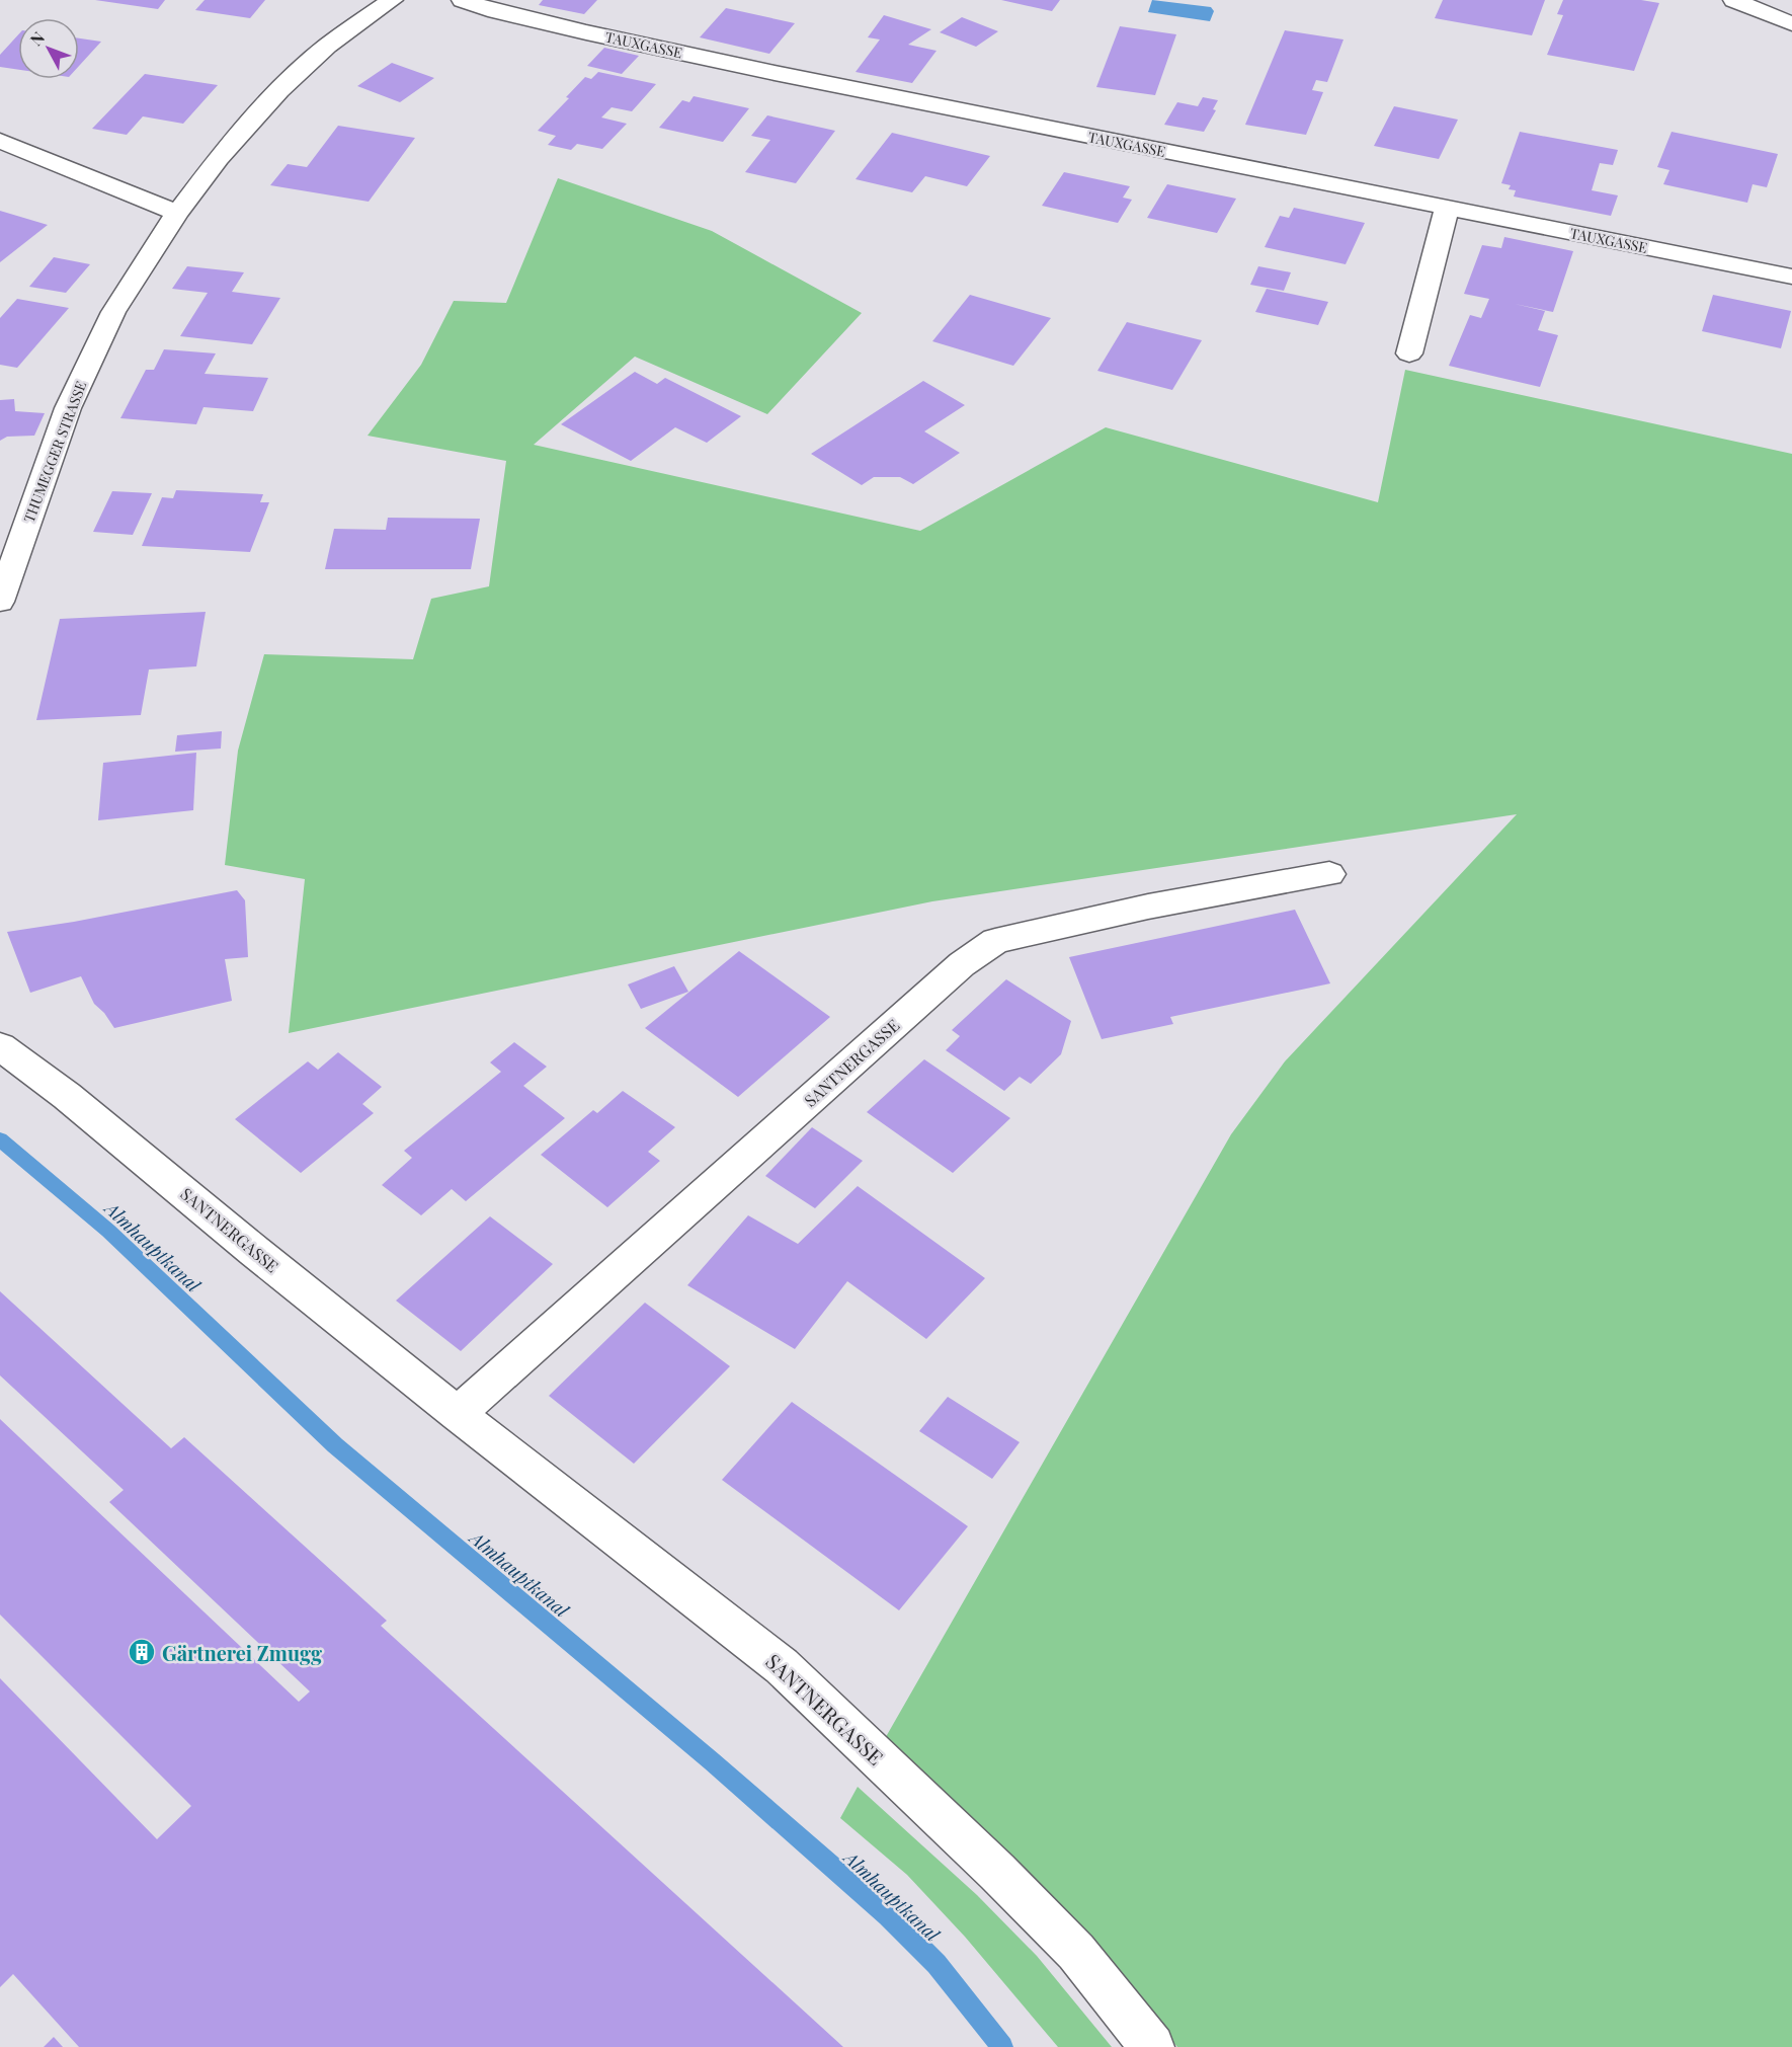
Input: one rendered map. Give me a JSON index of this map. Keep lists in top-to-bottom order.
{
  "streets": {
    "street": ["TAUXGASSE", "THUMEGGER STRASSE", "SANTNERGASSE"]
  },
  "water": ["Almhauptkanal"],
  "places": {
    "building": ["Gärtnerei Zmugg"]
  },
  "north": "top left"
}
